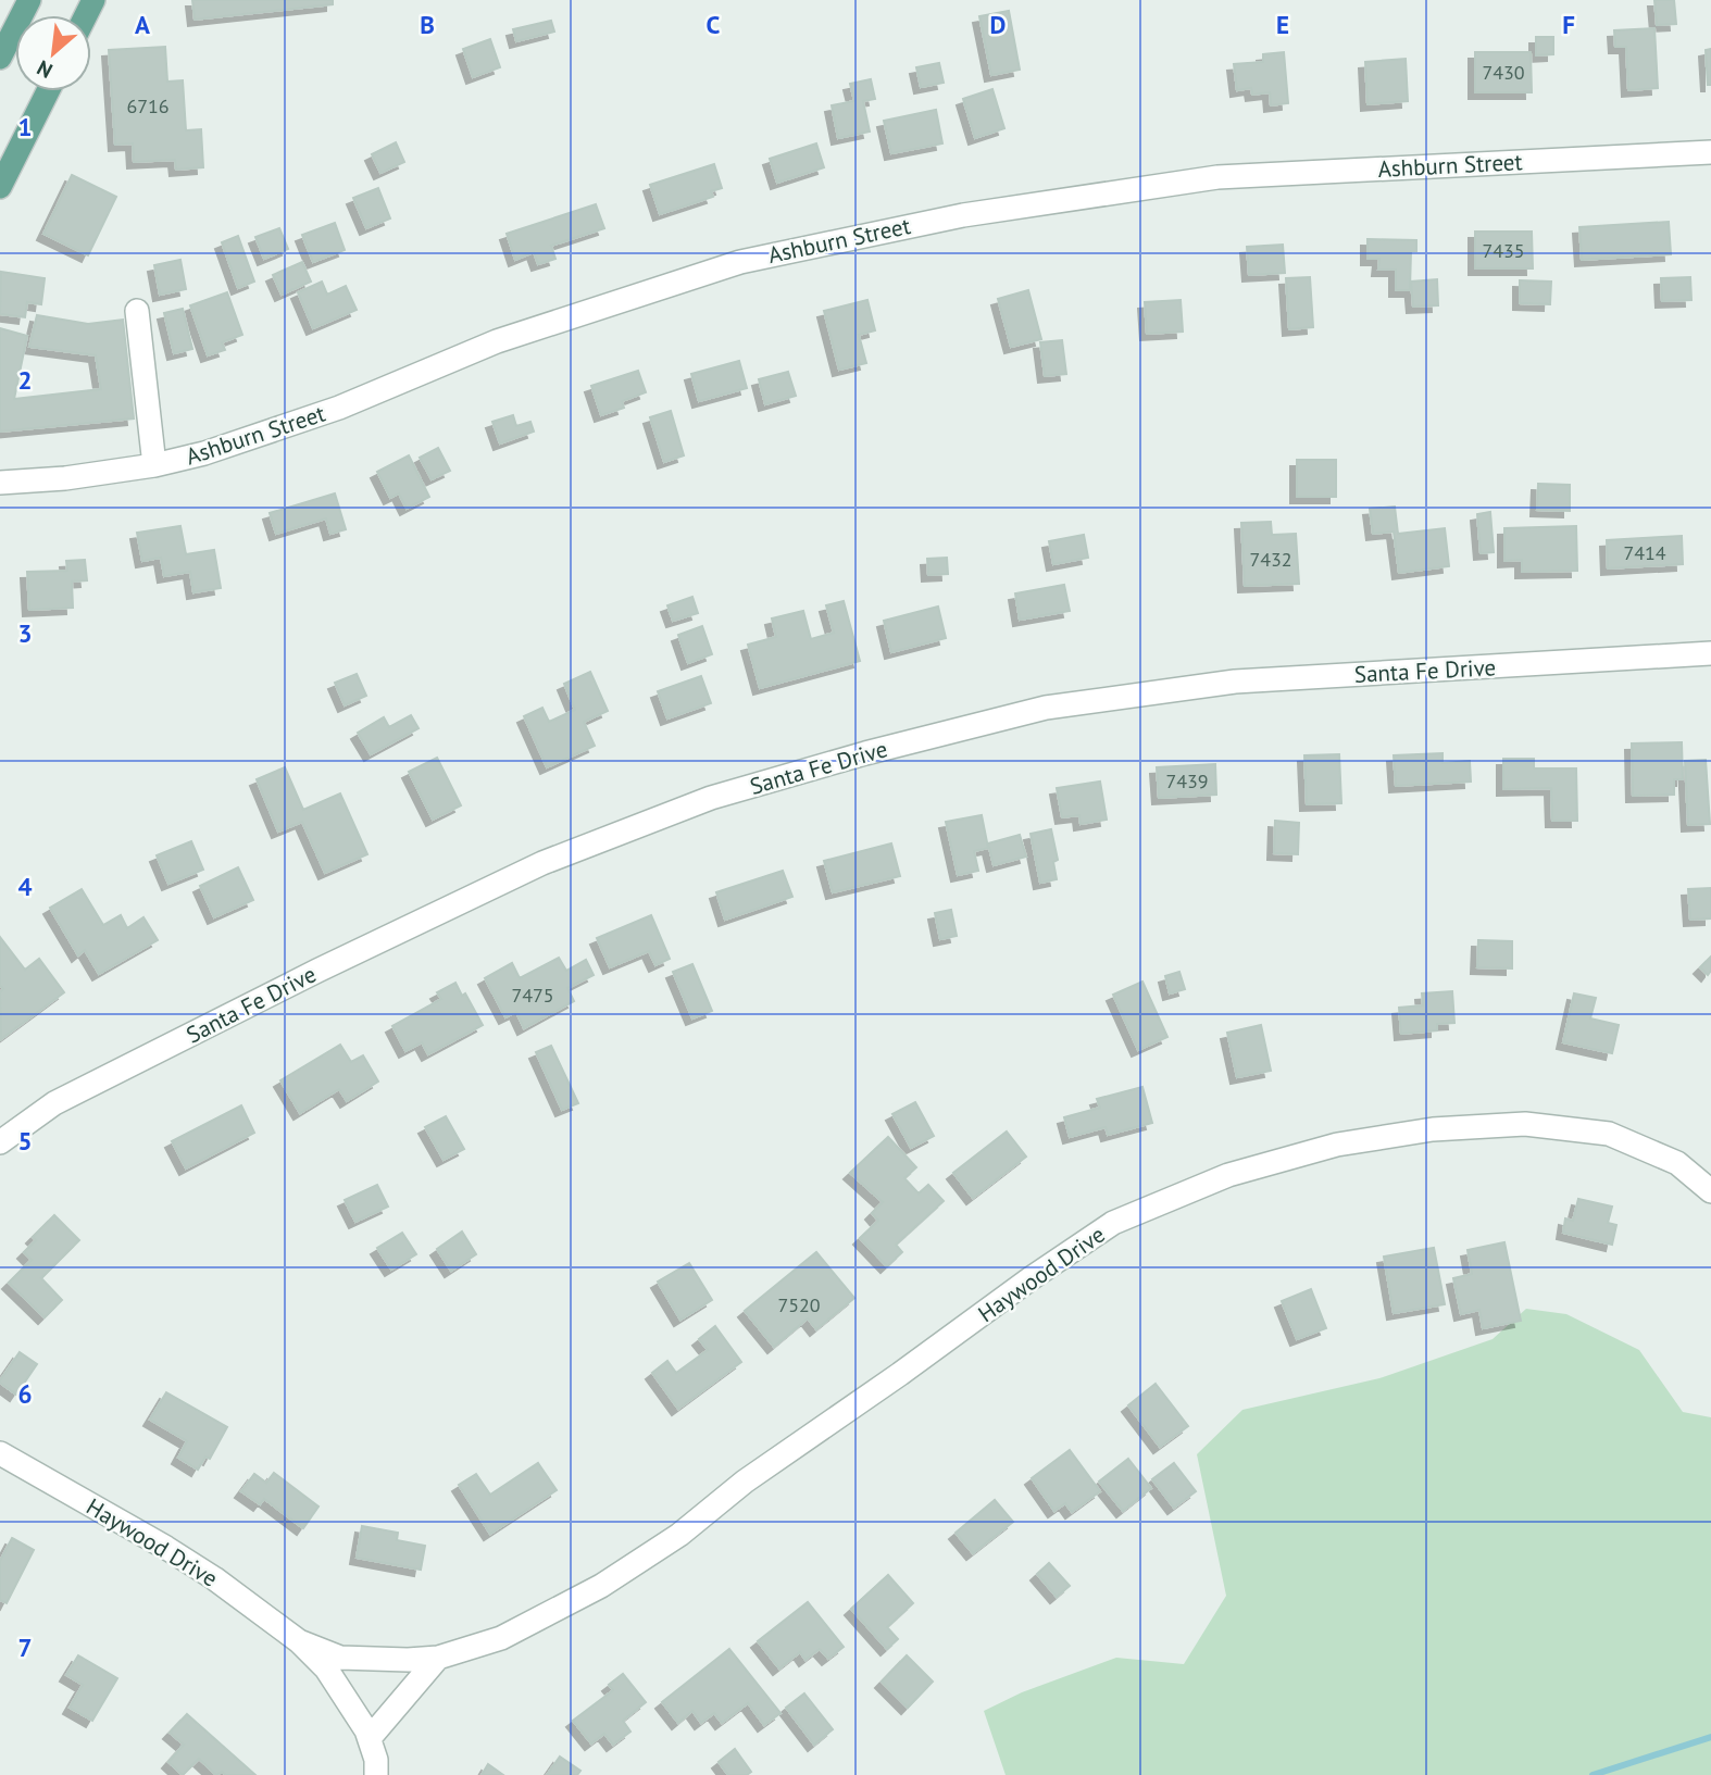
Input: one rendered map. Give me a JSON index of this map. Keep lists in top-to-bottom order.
{
  "streets": {
    "street": ["Ashburn Street", "Santa Fe Drive", "Haywood Drive"]
  },
  "house_numbers": [
    "7430",
    "6716",
    "7435",
    "7414",
    "7432",
    "7439",
    "7475",
    "7520"
  ],
  "north": "bottom left",
  "grid": {
    "columns": [
      "A",
      "B",
      "C",
      "D",
      "E",
      "F"
    ],
    "rows": [
      "1",
      "2",
      "3",
      "4",
      "5",
      "6",
      "7"
    ]
  }
}
